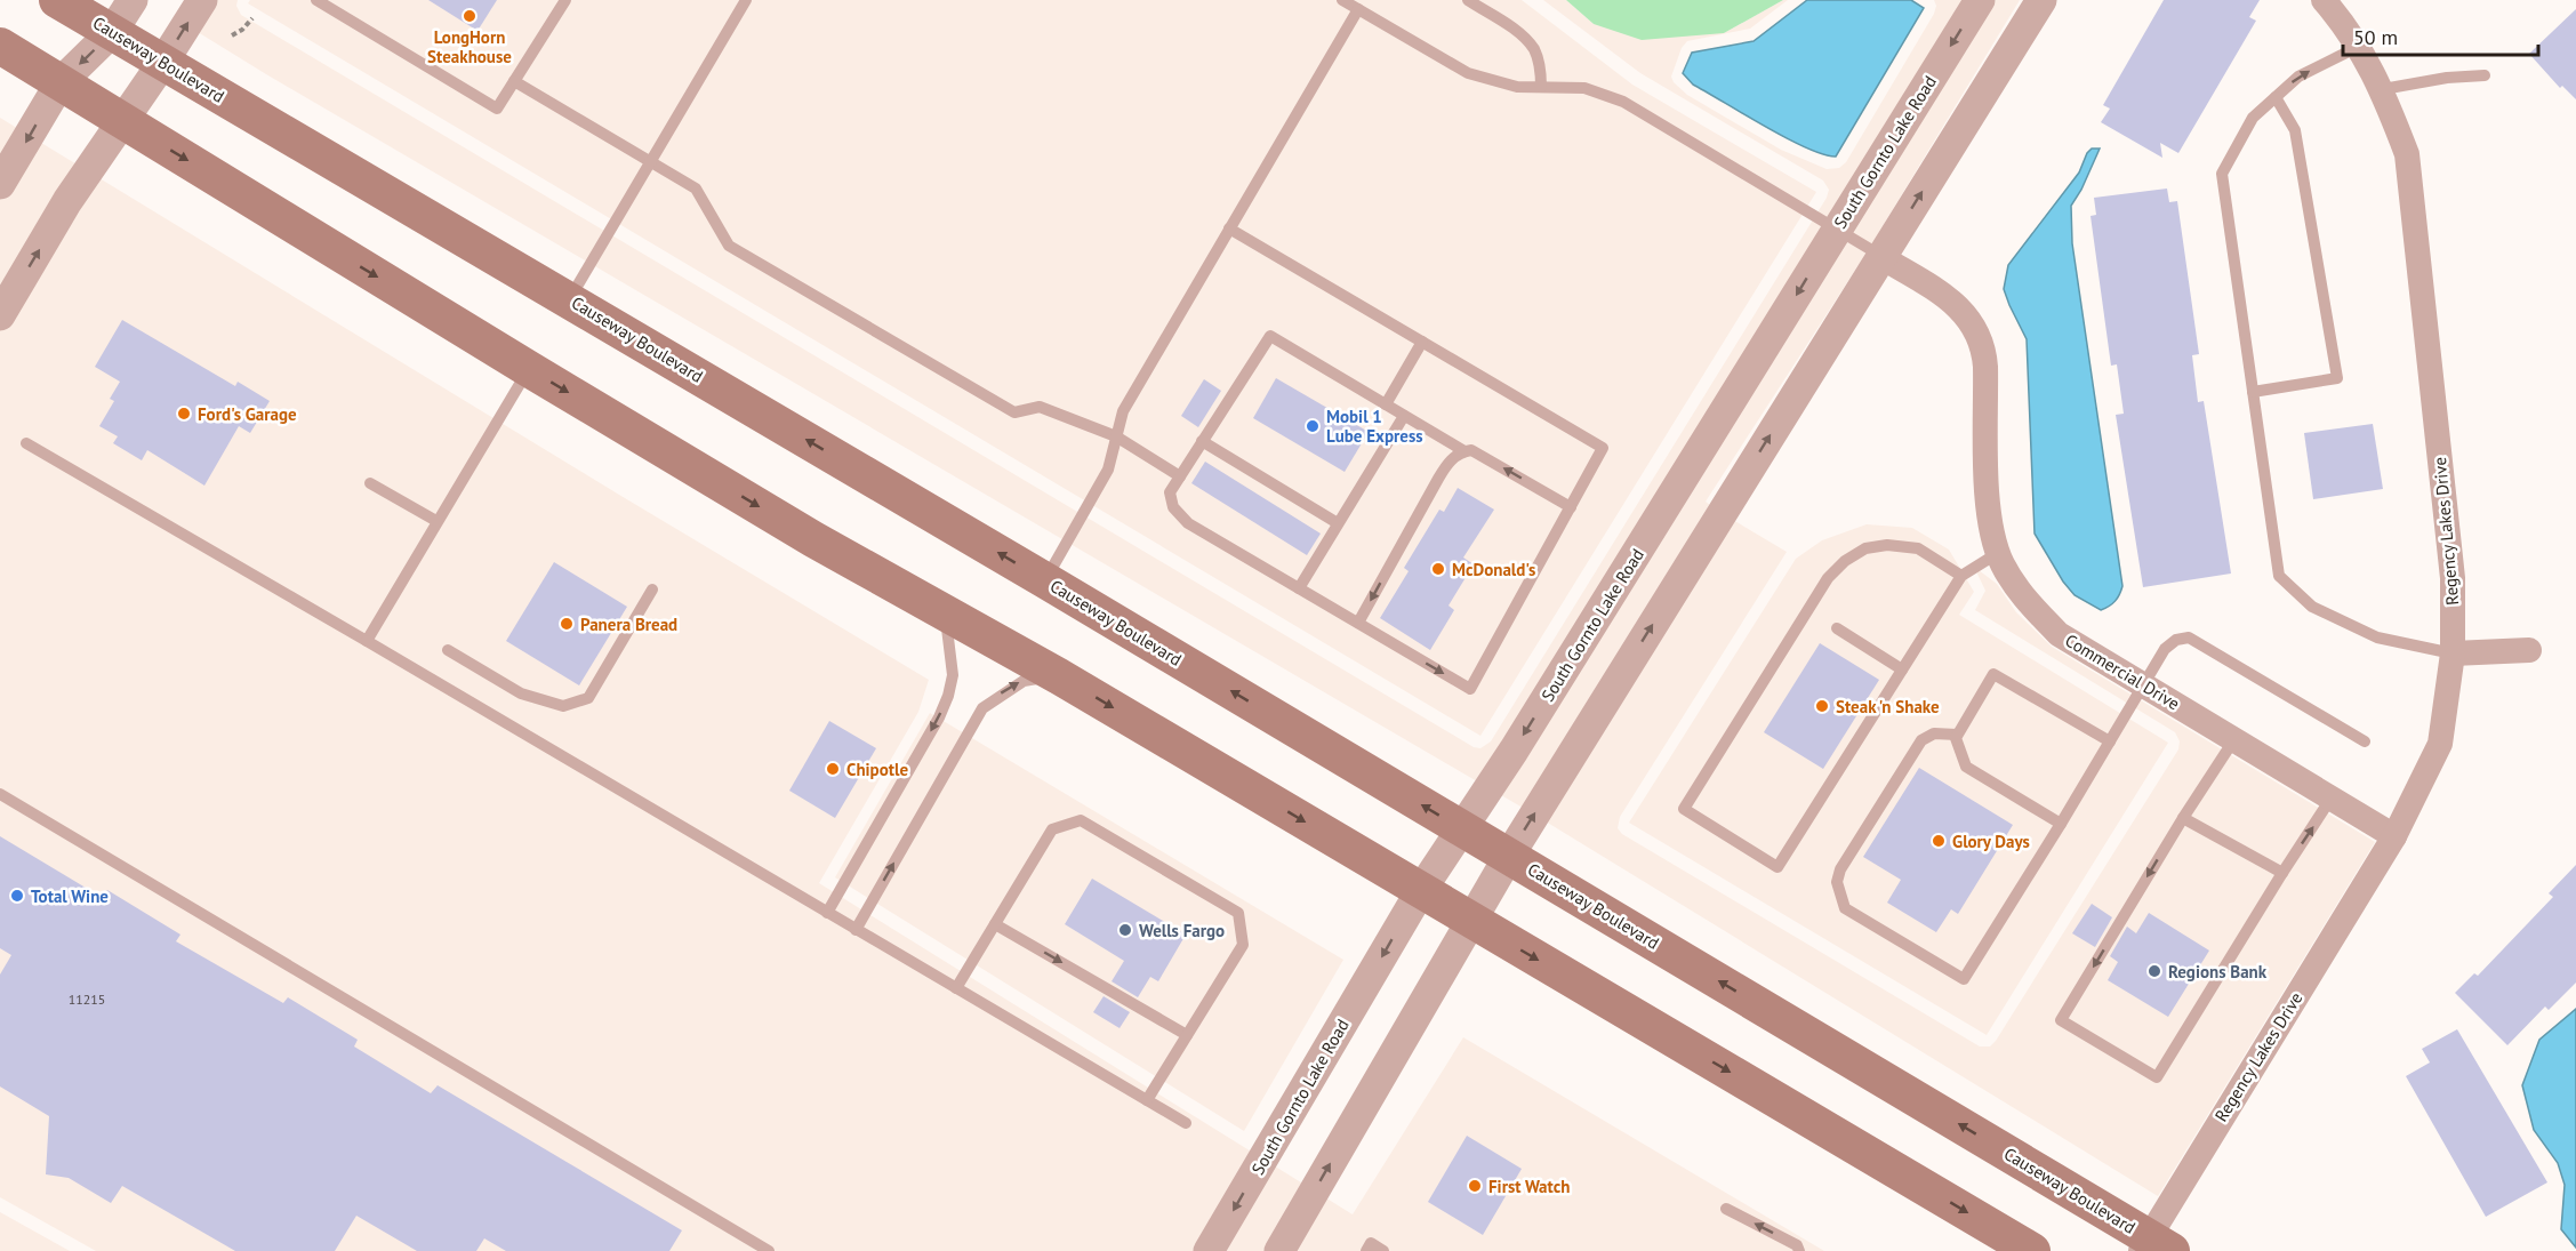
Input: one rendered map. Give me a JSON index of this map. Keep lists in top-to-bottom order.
{
  "streets": {
    "main road": ["Causeway Boulevard"],
    "street": ["South Gornto Lake Road", "Regency Lakes Drive", "Commercial Drive"]
  },
  "crossings": [
    ["Causeway Boulevard", "South Gornto Lake Road"],
    ["Causeway Boulevard", "Regency Lakes Drive"],
    ["Regency Lakes Drive", "Commercial Drive"]
  ],
  "places": [
    "LongHorn Steakhouse",
    "Ford's Garage",
    "Mobil 1 Lube Express",
    "McDonald's",
    "Panera Bread",
    "Steak 'n Shake",
    "Chipotle",
    "Glory Days",
    "Total Wine",
    "Wells Fargo",
    "Regions Bank",
    "First Watch"
  ],
  "house_numbers": ["11215"],
  "scale_bar": "50 m"
}
